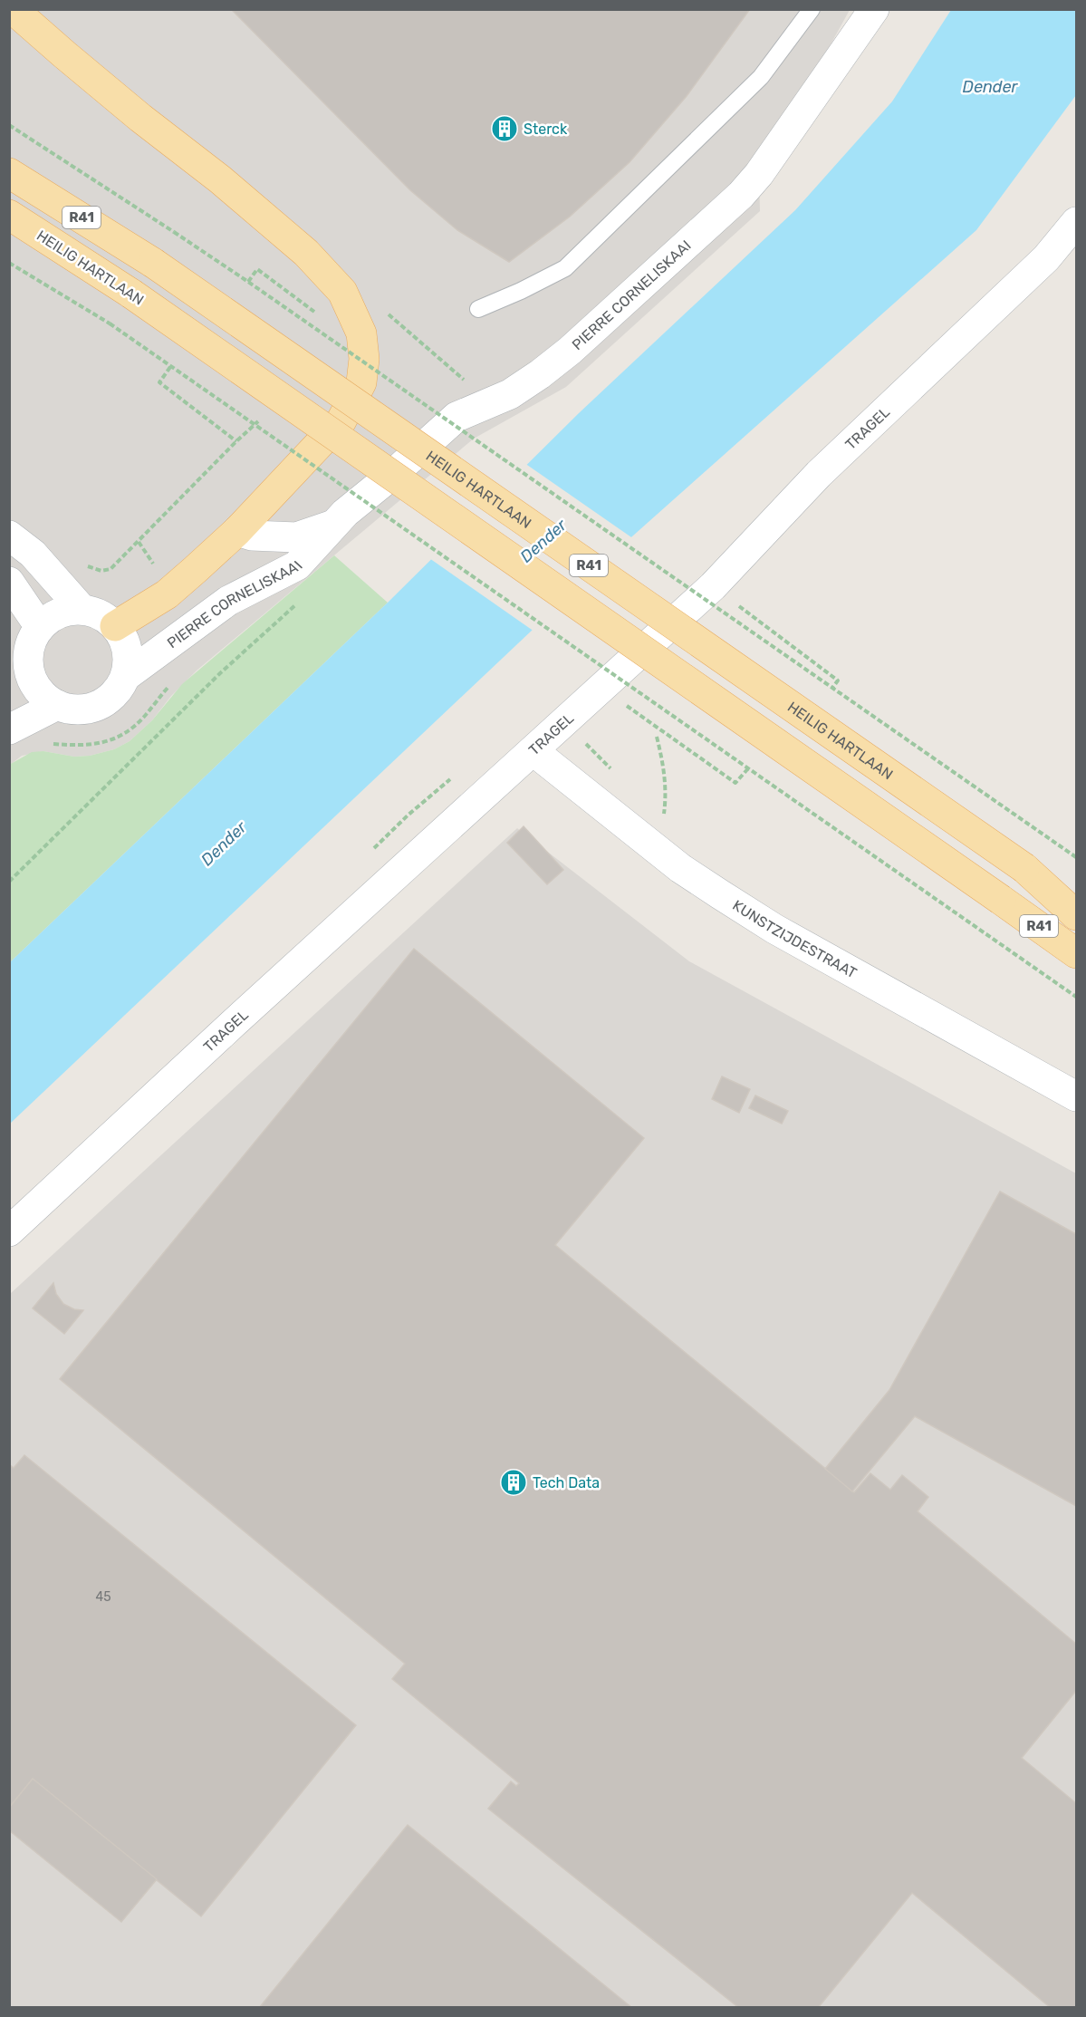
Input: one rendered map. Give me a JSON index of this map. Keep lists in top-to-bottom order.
{
  "streets": {
    "main road": ["R41", "HEILIG HARTLAAN"],
    "street": ["PIERRE CORNELISKAAI", "TRAGEL", "KUNSTZIJDESTRAAT"]
  },
  "crossings": [
    ["TRAGEL", "KUNSTZIJDESTRAAT"]
  ],
  "water": ["Dender"],
  "places": {
    "building": ["Sterck", "Tech Data"]
  },
  "house_numbers": ["45"]
}
